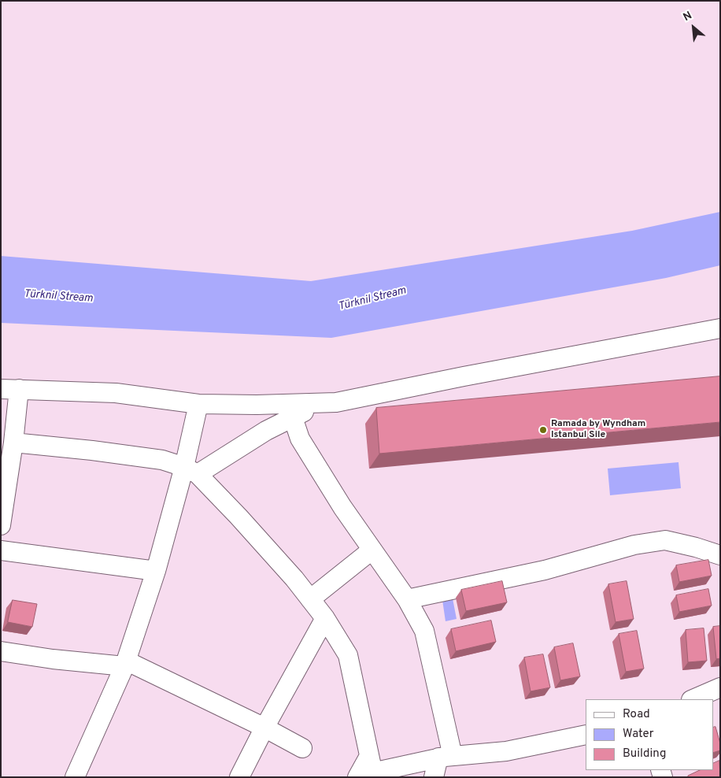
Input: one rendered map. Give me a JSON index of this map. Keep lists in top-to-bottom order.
{
  "water": ["Türknil Stream"],
  "places": ["Ramada by Wyndham Istanbul Sile"],
  "legend": ["Road", "Water", "Building"],
  "north": "top left"
}
